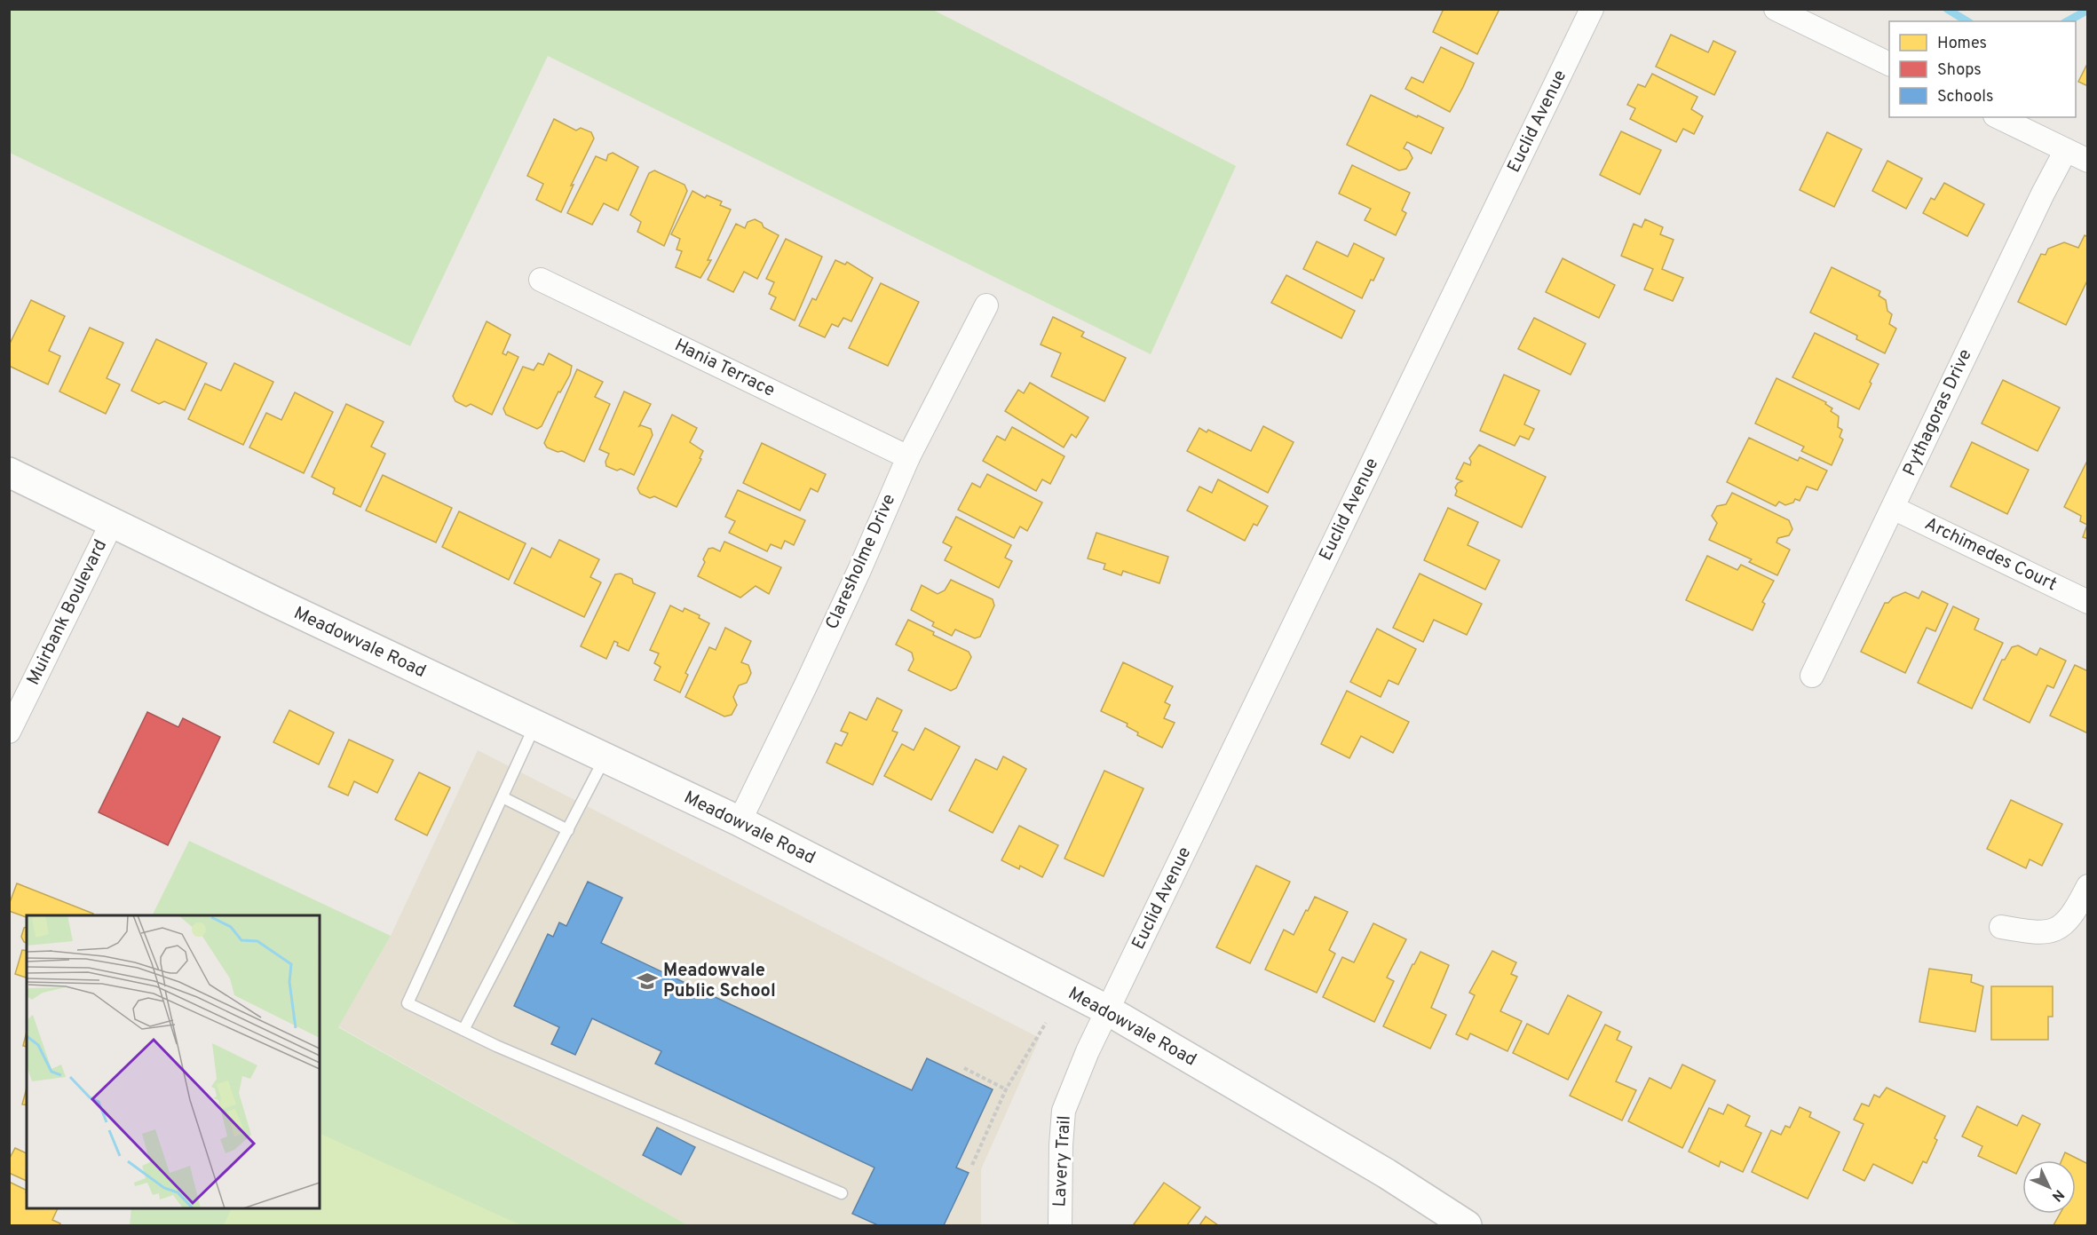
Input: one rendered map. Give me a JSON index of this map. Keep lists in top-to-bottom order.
{
  "streets": {
    "main road": ["Meadowvale Road"],
    "street": [
      "Euclid Avenue",
      "Hania Terrace",
      "Pythagoras Drive",
      "Archimedes Court",
      "Claresholme Drive",
      "Muirbank Boulevard",
      "Lavery Trail"
    ]
  },
  "crossings": [
    ["Euclid Avenue", "Meadowvale Road"],
    ["Euclid Avenue", "Lavery Trail"],
    ["Hania Terrace", "Claresholme Drive"],
    ["Pythagoras Drive", "Archimedes Court"],
    ["Claresholme Drive", "Meadowvale Road"],
    ["Muirbank Boulevard", "Meadowvale Road"],
    ["Meadowvale Road", "Lavery Trail"]
  ],
  "places": {
    "school or university": ["Meadowvale Public School"]
  },
  "legend": ["Homes", "Shops", "Schools"],
  "north": "bottom right"
}
